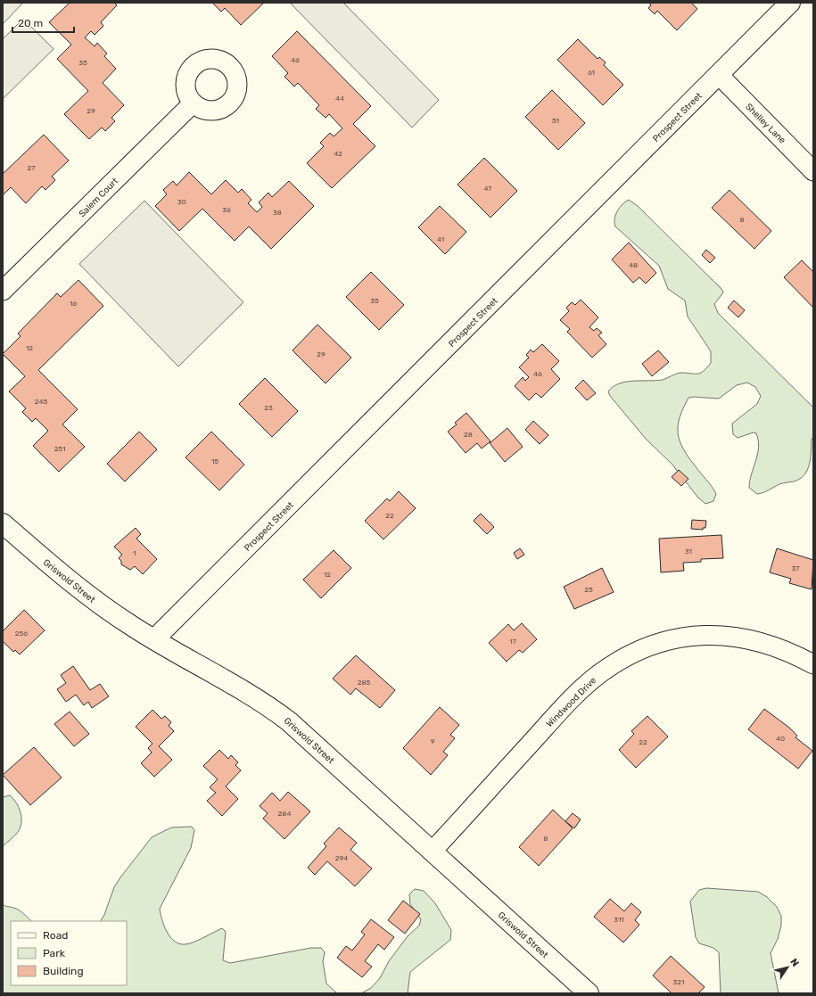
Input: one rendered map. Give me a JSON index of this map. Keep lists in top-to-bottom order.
{
  "streets": {
    "main road": ["Prospect Street", "Griswold Street"],
    "street": ["Shelley Lane", "Salem Court", "Windwood Drive"]
  },
  "crossings": [
    ["Prospect Street", "Shelley Lane"],
    ["Prospect Street", "Griswold Street"],
    ["Griswold Street", "Windwood Drive"]
  ],
  "house_numbers": [
    "46",
    "35",
    "61",
    "44",
    "29",
    "51",
    "42",
    "27",
    "47",
    "30",
    "36",
    "38",
    "8",
    "41",
    "48",
    "35",
    "16",
    "12",
    "29",
    "46",
    "245",
    "23",
    "28",
    "251",
    "15",
    "22",
    "31",
    "1",
    "37",
    "12",
    "25",
    "256",
    "17",
    "285",
    "40",
    "9",
    "22",
    "284",
    "8",
    "294",
    "311",
    "321"
  ],
  "legend": ["Road", "Park", "Building"],
  "scale_bar": "20 m",
  "north": "top right"
}
